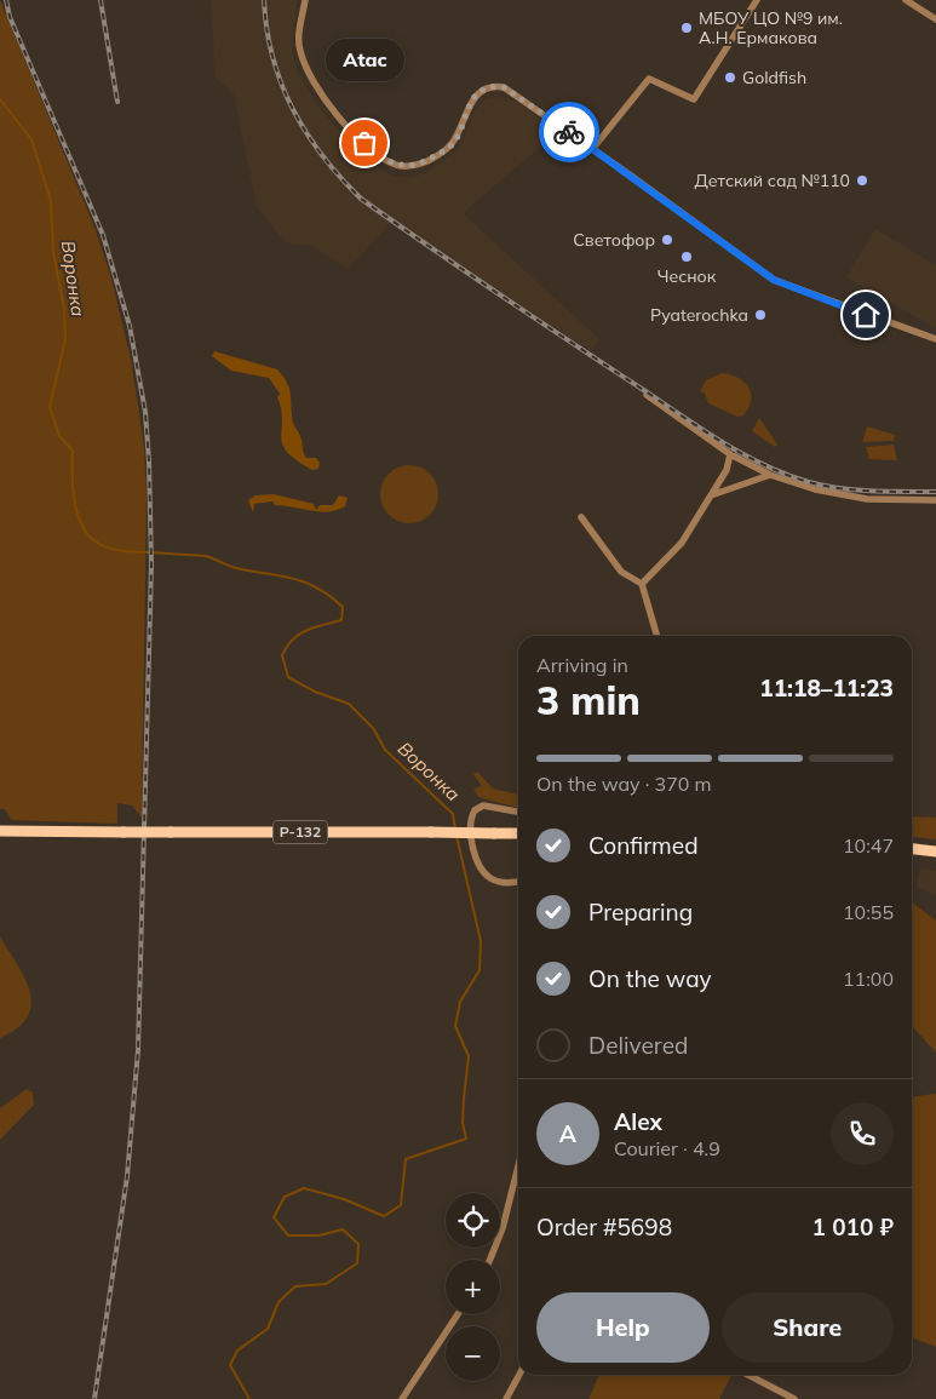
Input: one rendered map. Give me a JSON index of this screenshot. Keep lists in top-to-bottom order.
{
  "streets": {
    "main road": ["Р-132"]
  },
  "water": ["Воронка"],
  "places": [
    "МБОУ ЦО №9 им. А.Н. Ермакова",
    "Goldfish",
    "Atac",
    "Детский сад №110",
    "Светофор",
    "Чеснок",
    "Pyaterochka"
  ],
  "page": {
    "bubble": "Atac",
    "heading": ["3 min", "Arriving in", "11:18–11:23"],
    "panel": [
      "Alex",
      "Courier · 4.9",
      "Order #5698",
      "1 010 ₽"
    ],
    "bar": "On the way · 370 m",
    "list": [
      ["Confirmed", "10:47"],
      ["Preparing", "10:55"],
      ["On the way", "11:00"],
      "Delivered"
    ],
    "round": "A",
    "map_buttons": ["+", "−"],
    "buttons": ["Help", "Share"]
  }
}
